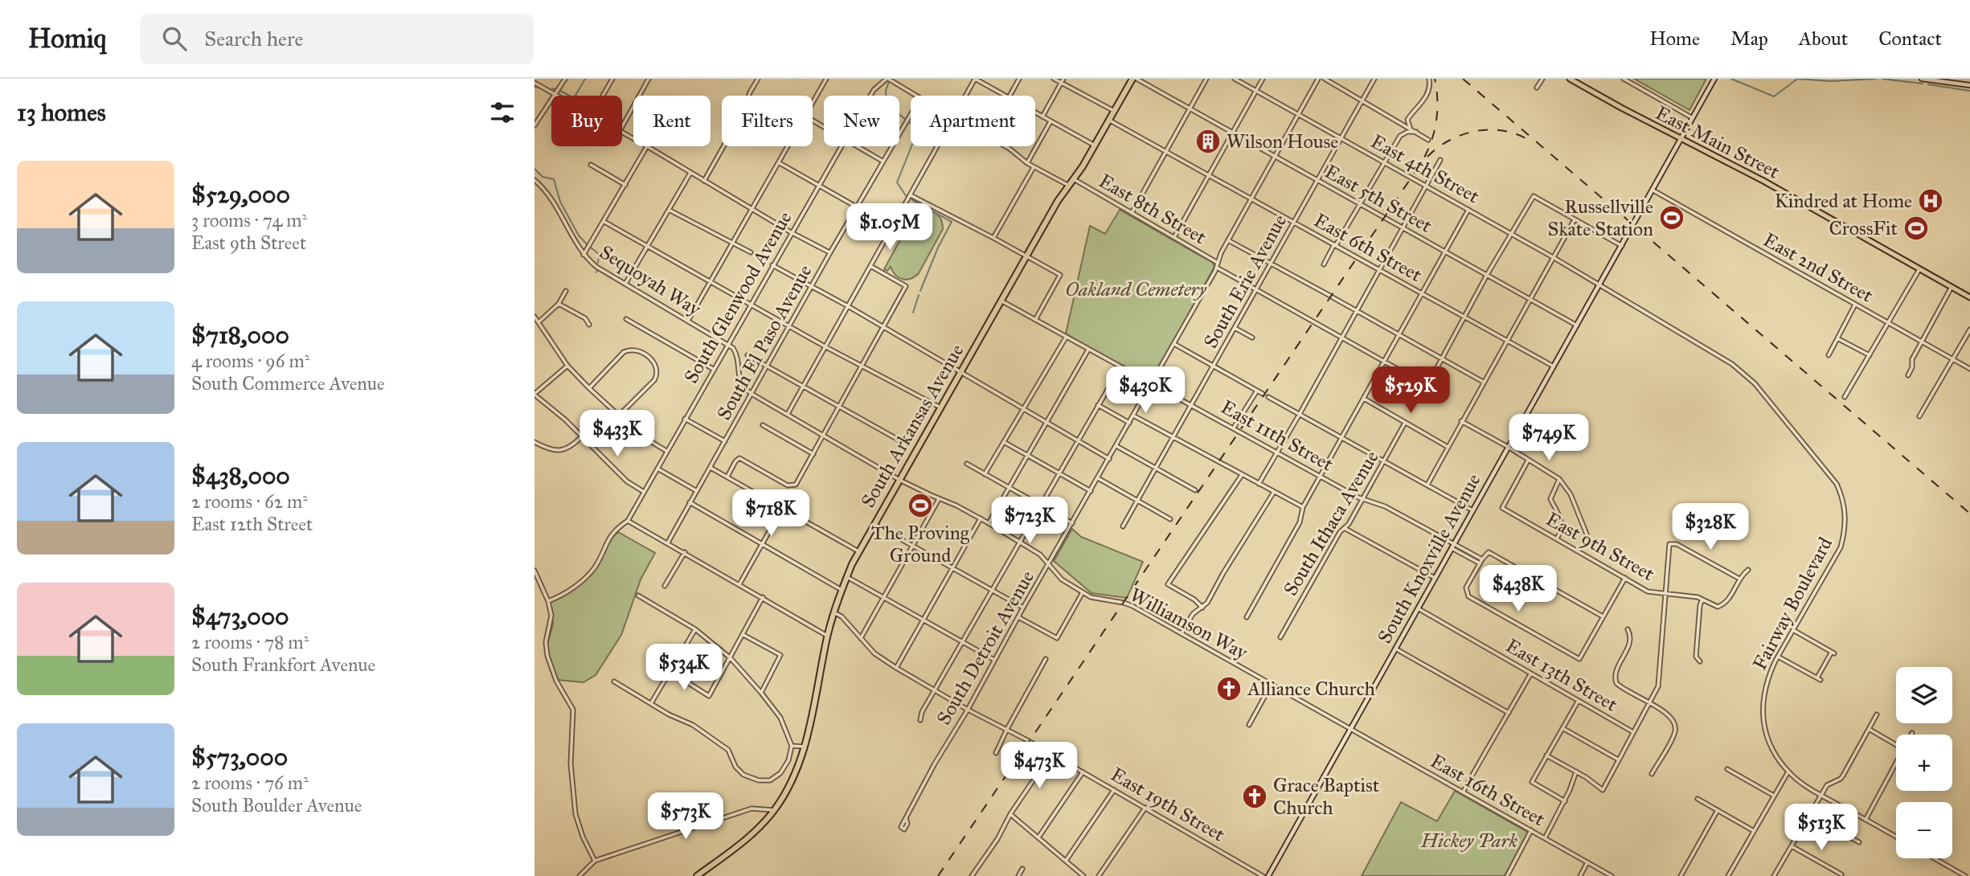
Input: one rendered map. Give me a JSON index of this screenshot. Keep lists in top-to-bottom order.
{
  "streets": {
    "highway": ["South Arkansas Avenue"],
    "main road": ["East Main Street", "South Knoxville Avenue"],
    "street": [
      "East 4th Street",
      "East 5th Street",
      "East 8th Street",
      "East 6th Street",
      "East 2nd Street",
      "Sequoyah Way",
      "South Erie Avenue",
      "South Glenwood Avenue",
      "South El Paso Avenue",
      "East 11th Street",
      "South Ithaca Avenue",
      "East 9th Street",
      "Fairway Boulevard",
      "Williamson Way",
      "South Detroit Avenue",
      "East 13th Street",
      "East 16th Street",
      "East 19th Street"
    ]
  },
  "crossings": [
    ["East Main Street", "South Knoxville Avenue"],
    ["East 4th Street", "South Erie Avenue"],
    ["East 4th Street", "South Knoxville Avenue"],
    ["East 4th Street", "Fairway Boulevard"],
    ["East 4th Street", "South Detroit Avenue"],
    ["East 5th Street", "South Erie Avenue"],
    ["East 5th Street", "South Arkansas Avenue"],
    ["East 5th Street", "South Knoxville Avenue"],
    ["East 5th Street", "South Detroit Avenue"],
    ["East 8th Street", "South Erie Avenue"],
    ["East 8th Street", "South Arkansas Avenue"],
    ["East 8th Street", "South Detroit Avenue"],
    ["East 6th Street", "South Erie Avenue"],
    ["East 6th Street", "South Arkansas Avenue"],
    ["East 6th Street", "South Knoxville Avenue"],
    ["East 6th Street", "South Detroit Avenue"],
    ["East 2nd Street", "South Knoxville Avenue"],
    ["Sequoyah Way", "South Glenwood Avenue"],
    ["South Erie Avenue", "East 11th Street"],
    ["South Arkansas Avenue", "East 11th Street"],
    ["South Arkansas Avenue", "Williamson Way"],
    ["South Arkansas Avenue", "East 19th Street"],
    ["East 11th Street", "South Ithaca Avenue"],
    ["East 11th Street", "South Knoxville Avenue"],
    ["East 11th Street", "South Detroit Avenue"],
    ["South Knoxville Avenue", "Fairway Boulevard"],
    ["South Knoxville Avenue", "Williamson Way"],
    ["South Knoxville Avenue", "East 13th Street"],
    ["South Knoxville Avenue", "East 16th Street"],
    ["Williamson Way", "South Detroit Avenue"],
    ["Williamson Way", "East 16th Street"],
    ["South Detroit Avenue", "East 19th Street"]
  ],
  "parks": ["Oakland Cemetery", "Hickey Park"],
  "places": {
    "building": ["Wilson House"],
    "hospital": ["Kindred at Home"],
    "sports": ["Russellville Skate Station", "CrossFit", "The Proving Ground"],
    "church": ["Alliance Church", "Grace Baptist Church"]
  },
  "page": {
    "header": "Homiq",
    "search": "Search here",
    "nav": [
      "Home",
      "Map",
      "About",
      "Contact"
    ],
    "heading": "13 homes",
    "chip": [
      "Buy",
      "Rent",
      "Filters",
      "New",
      "Apartment"
    ],
    "list": [
      {
        "name": "$529,000",
        "note": "3 rooms · 74 m² · East 9th Street"
      },
      {
        "name": "$718,000",
        "note": "4 rooms · 96 m² · South Commerce Avenue"
      },
      {
        "name": "$438,000",
        "note": "2 rooms · 62 m² · East 12th Street"
      },
      {
        "name": "$473,000",
        "note": "2 rooms · 78 m² · South Frankfort Avenue"
      },
      {
        "name": "$573,000",
        "note": "2 rooms · 76 m² · South Boulder Avenue"
      }
    ],
    "price": [
      "$1.05M",
      "$430K",
      "$529K",
      "$433K",
      "$749K",
      "$718K",
      "$723K",
      "$328K",
      "$438K",
      "$534K",
      "$473K",
      "$573K",
      "$513K"
    ],
    "map_buttons": ["+", "−"]
  }
}
